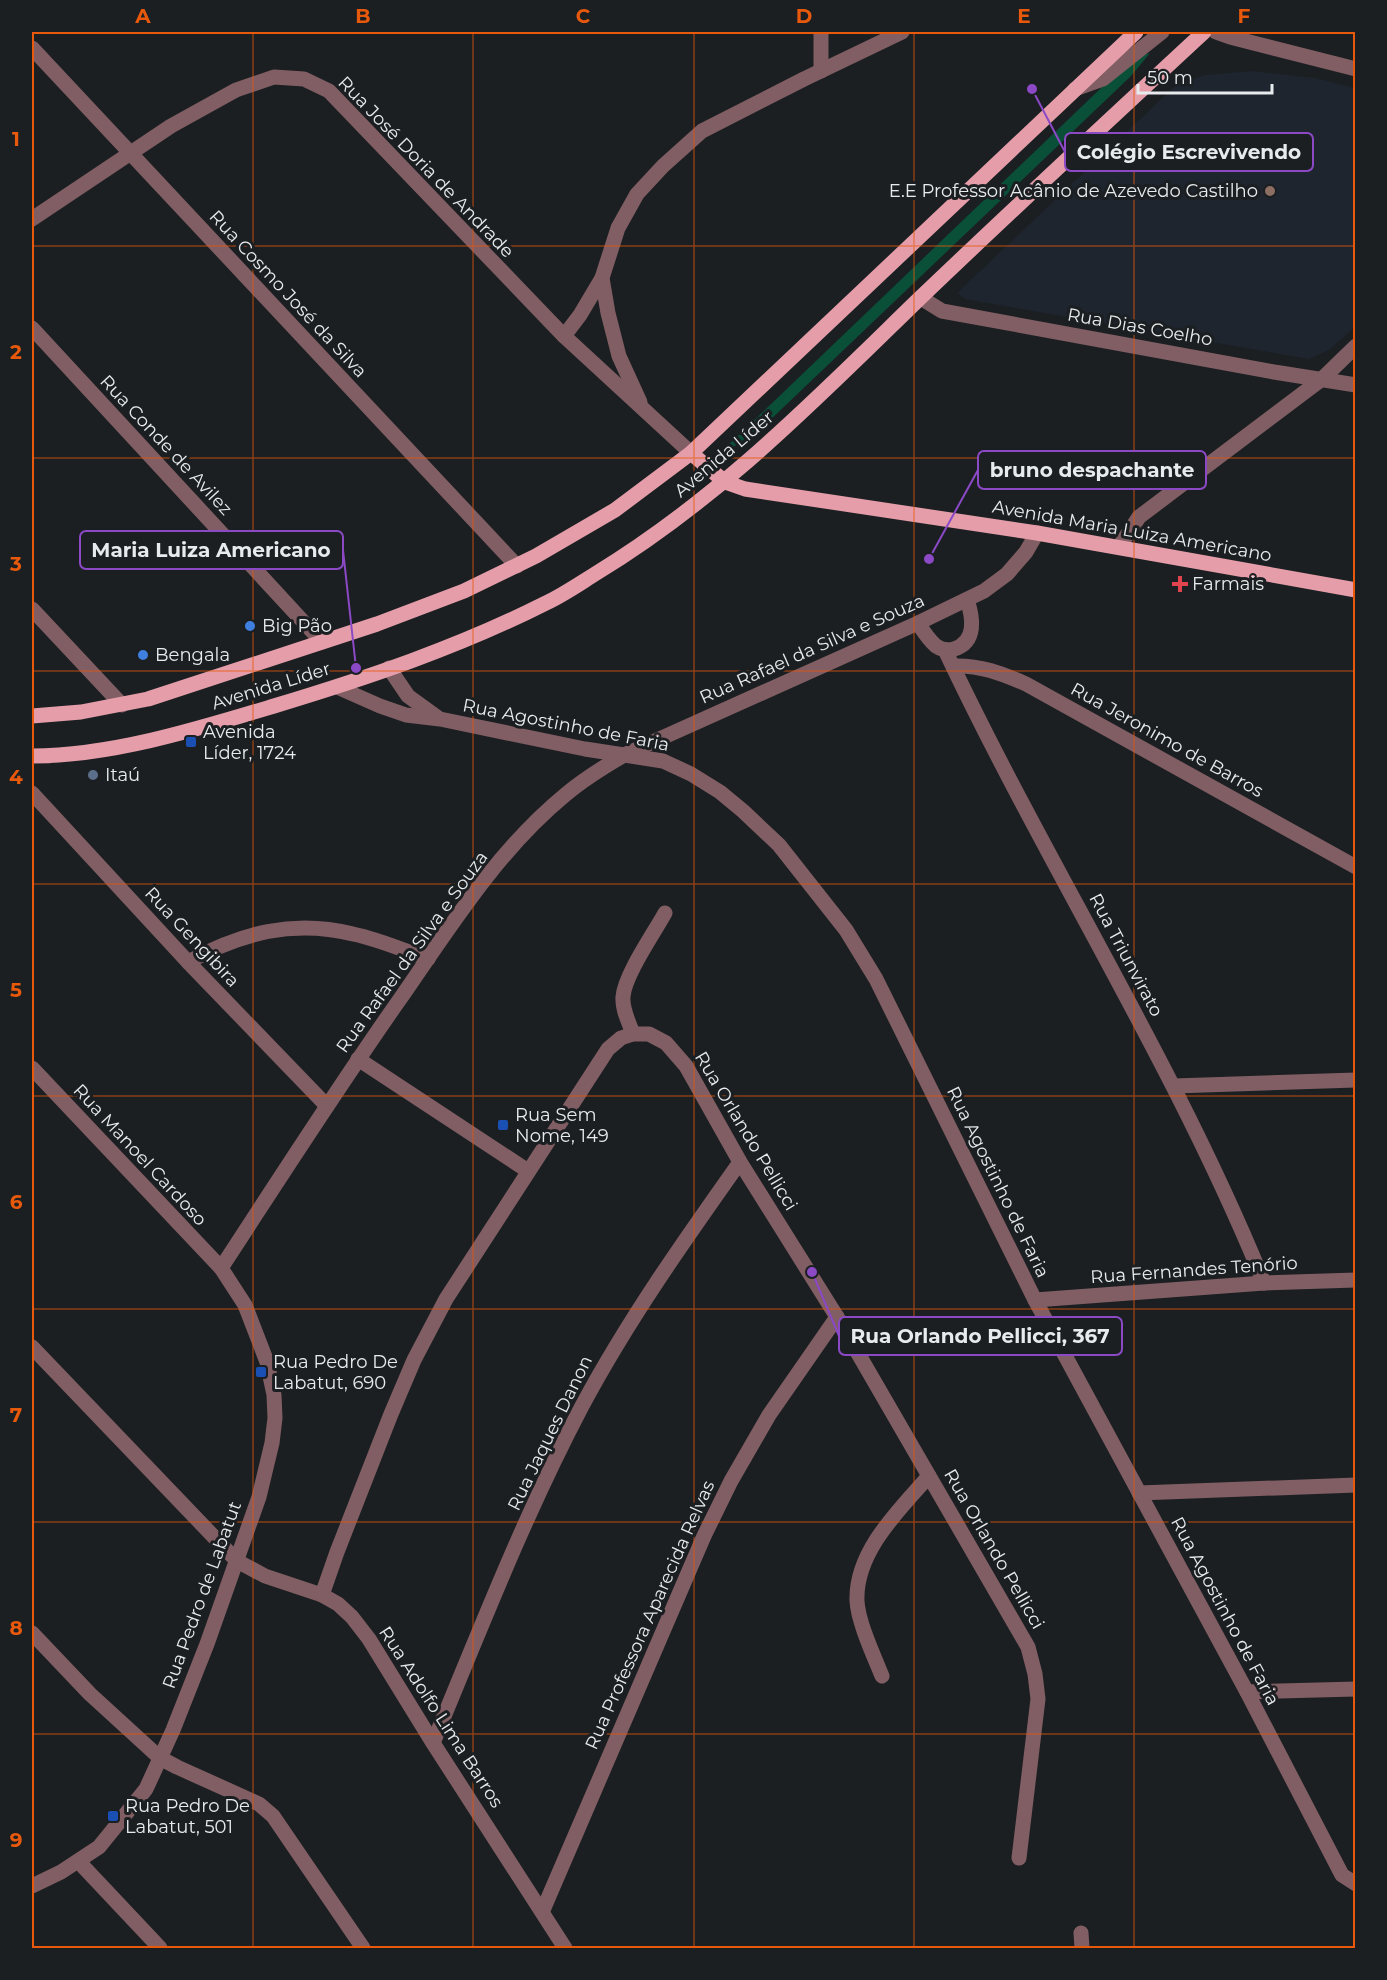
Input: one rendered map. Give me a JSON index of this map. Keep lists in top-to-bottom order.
{
  "streets": {
    "main road": ["Avenida Líder", "Avenida Maria Luiza Americano"],
    "street": [
      "Rua José Doria de Andrade",
      "Rua Cosmo José da Silva",
      "Rua Dias Coelho",
      "Rua Conde de Avilez",
      "Rua Rafael da Silva e Souza",
      "Rua Agostinho de Faria",
      "Rua Jeronimo de Barros",
      "Rua Gengibira",
      "Rua Triunvirato",
      "Rua Orlando Pellicci",
      "Rua Manoel Cardoso",
      "Rua Fernandes Tenório",
      "Rua Jaques Danon",
      "Rua Pedro de Labatut",
      "Rua Professora Aparecida Relvas",
      "Rua Adolfo Lima Barros"
    ]
  },
  "crossings": [
    ["Rua José Doria de Andrade", "Rua Cosmo José da Silva"],
    ["Rua José Doria de Andrade", "Avenida Líder"],
    ["Rua Cosmo José da Silva", "Avenida Líder"],
    ["Rua Dias Coelho", "Avenida Líder"],
    ["Rua Conde de Avilez", "Avenida Líder"],
    ["Avenida Líder", "Avenida Maria Luiza Americano"],
    ["Avenida Líder", "Rua Agostinho de Faria"],
    ["Avenida Maria Luiza Americano", "Rua Rafael da Silva e Souza"],
    ["Rua Rafael da Silva e Souza", "Rua Agostinho de Faria"],
    ["Rua Rafael da Silva e Souza", "Rua Gengibira"],
    ["Rua Rafael da Silva e Souza", "Rua Manoel Cardoso"],
    ["Rua Rafael da Silva e Souza", "Rua Pedro de Labatut"],
    ["Rua Agostinho de Faria", "Rua Fernandes Tenório"],
    ["Rua Jeronimo de Barros", "Rua Triunvirato"],
    ["Rua Triunvirato", "Rua Fernandes Tenório"],
    ["Rua Orlando Pellicci", "Rua Jaques Danon"],
    ["Rua Orlando Pellicci", "Rua Professora Aparecida Relvas"],
    ["Rua Manoel Cardoso", "Rua Pedro de Labatut"],
    ["Rua Jaques Danon", "Rua Adolfo Lima Barros"],
    ["Rua Pedro de Labatut", "Rua Adolfo Lima Barros"],
    ["Rua Professora Aparecida Relvas", "Rua Adolfo Lima Barros"]
  ],
  "places": {
    "other": [
      "Colégio Escrevivendo",
      "E.E Professor Acânio de Azevedo Castilho",
      "bruno despachante",
      "Big Pão",
      "Bengala",
      "Maria Luiza Americano",
      "Itaú",
      "Rua Orlando Pellicci, 367"
    ],
    "health": ["Farmais"],
    "transit": [
      "Avenida Líder, 1724",
      "Rua Sem Nome, 149",
      "Rua Pedro De Labatut, 690",
      "Rua Pedro De Labatut, 501"
    ]
  },
  "scale_bar": "50 m",
  "grid": {
    "columns": [
      "A",
      "B",
      "C",
      "D",
      "E",
      "F"
    ],
    "rows": [
      "1",
      "2",
      "3",
      "4",
      "5",
      "6",
      "7",
      "8",
      "9"
    ]
  }
}
